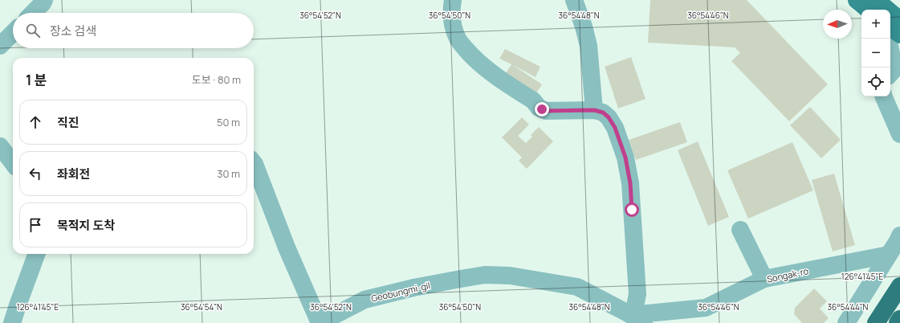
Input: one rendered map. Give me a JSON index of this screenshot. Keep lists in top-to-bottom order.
{
  "streets": {
    "street": ["Songak-ro", "Geobungmi-gil"]
  },
  "crossings": [
    ["Songak-ro", "Geobungmi-gil"]
  ],
  "north": "left",
  "page": {
    "map_buttons": ["+", "−"],
    "search": "장소 검색",
    "heading": ["1 분", "도보 · 80 m"],
    "list": [
      ["직진", "50 m"],
      ["좌회전", "30 m"],
      "목적지 도착"
    ]
  },
  "coordinates": [
    "36°54'52\"N",
    "36°54'50\"N",
    "36°54'48\"N",
    "36°54'46\"N",
    "126°41'45\"E",
    "36°54'54\"N",
    "36°54'44\"N"
  ]
}
